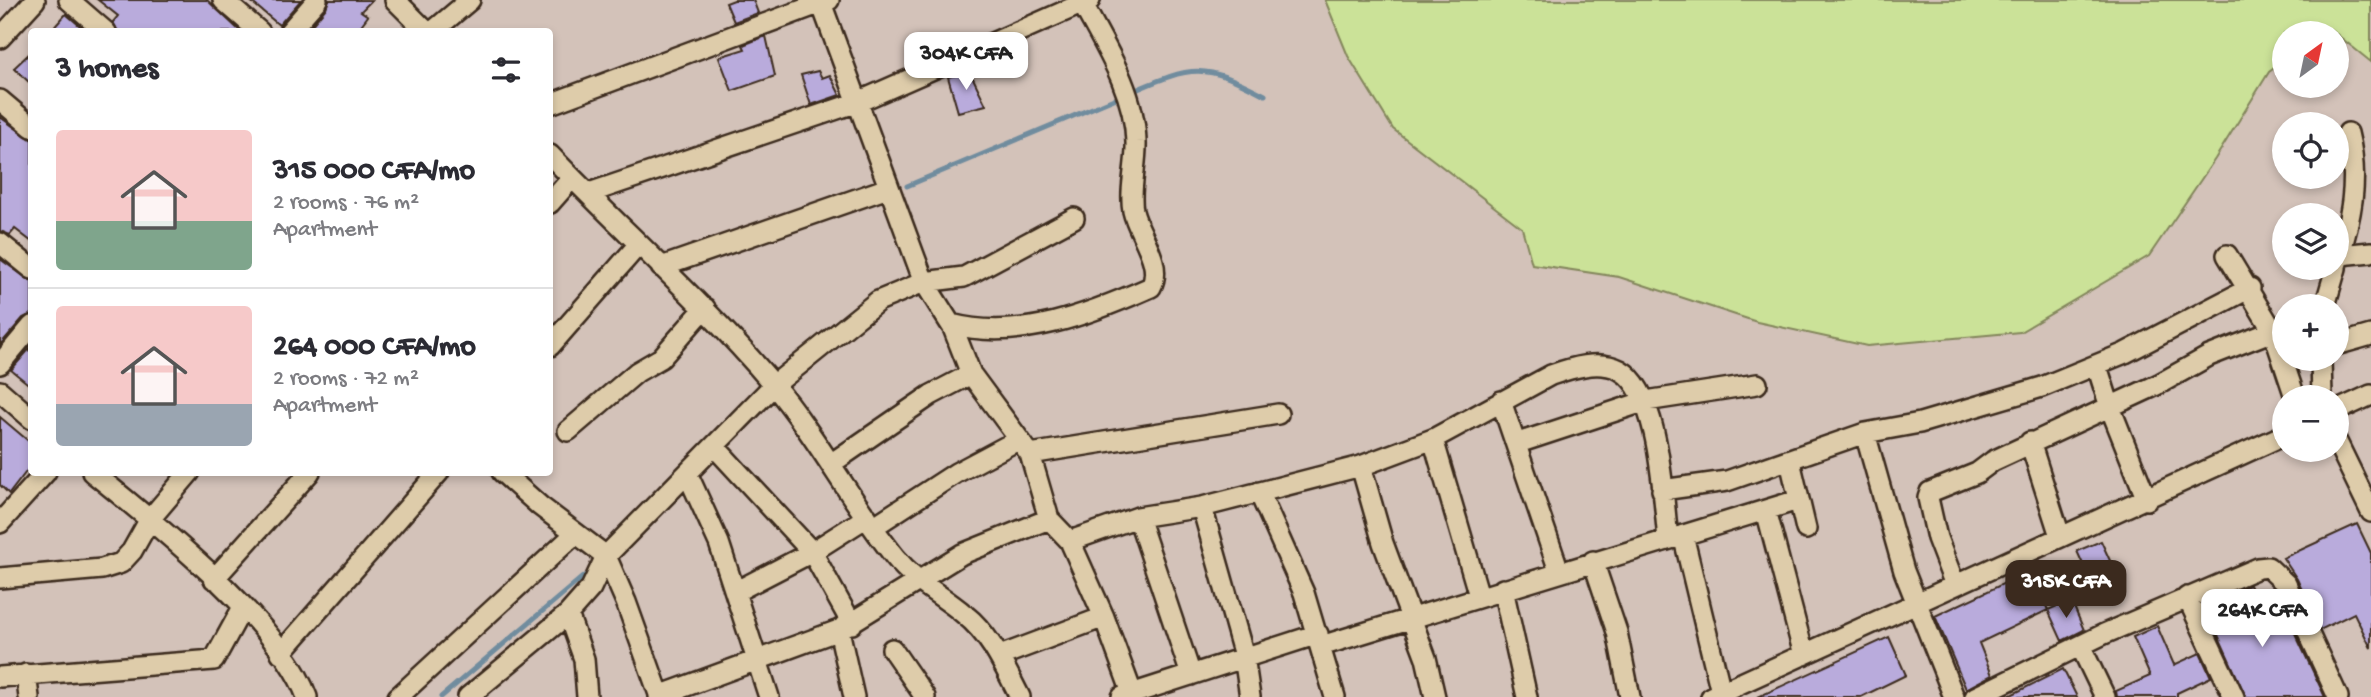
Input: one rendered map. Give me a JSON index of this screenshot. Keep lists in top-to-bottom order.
{
  "north": "top right",
  "page": {
    "map_buttons": ["+", "−"],
    "heading": "3 homes",
    "price": ["304K CFA", "315K CFA", "264K CFA"],
    "list": [
      {
        "name": "315 000 CFA/mo",
        "note": "2 rooms · 76 m² · Apartment"
      },
      {
        "name": "264 000 CFA/mo",
        "note": "2 rooms · 72 m² · Apartment"
      }
    ]
  }
}
